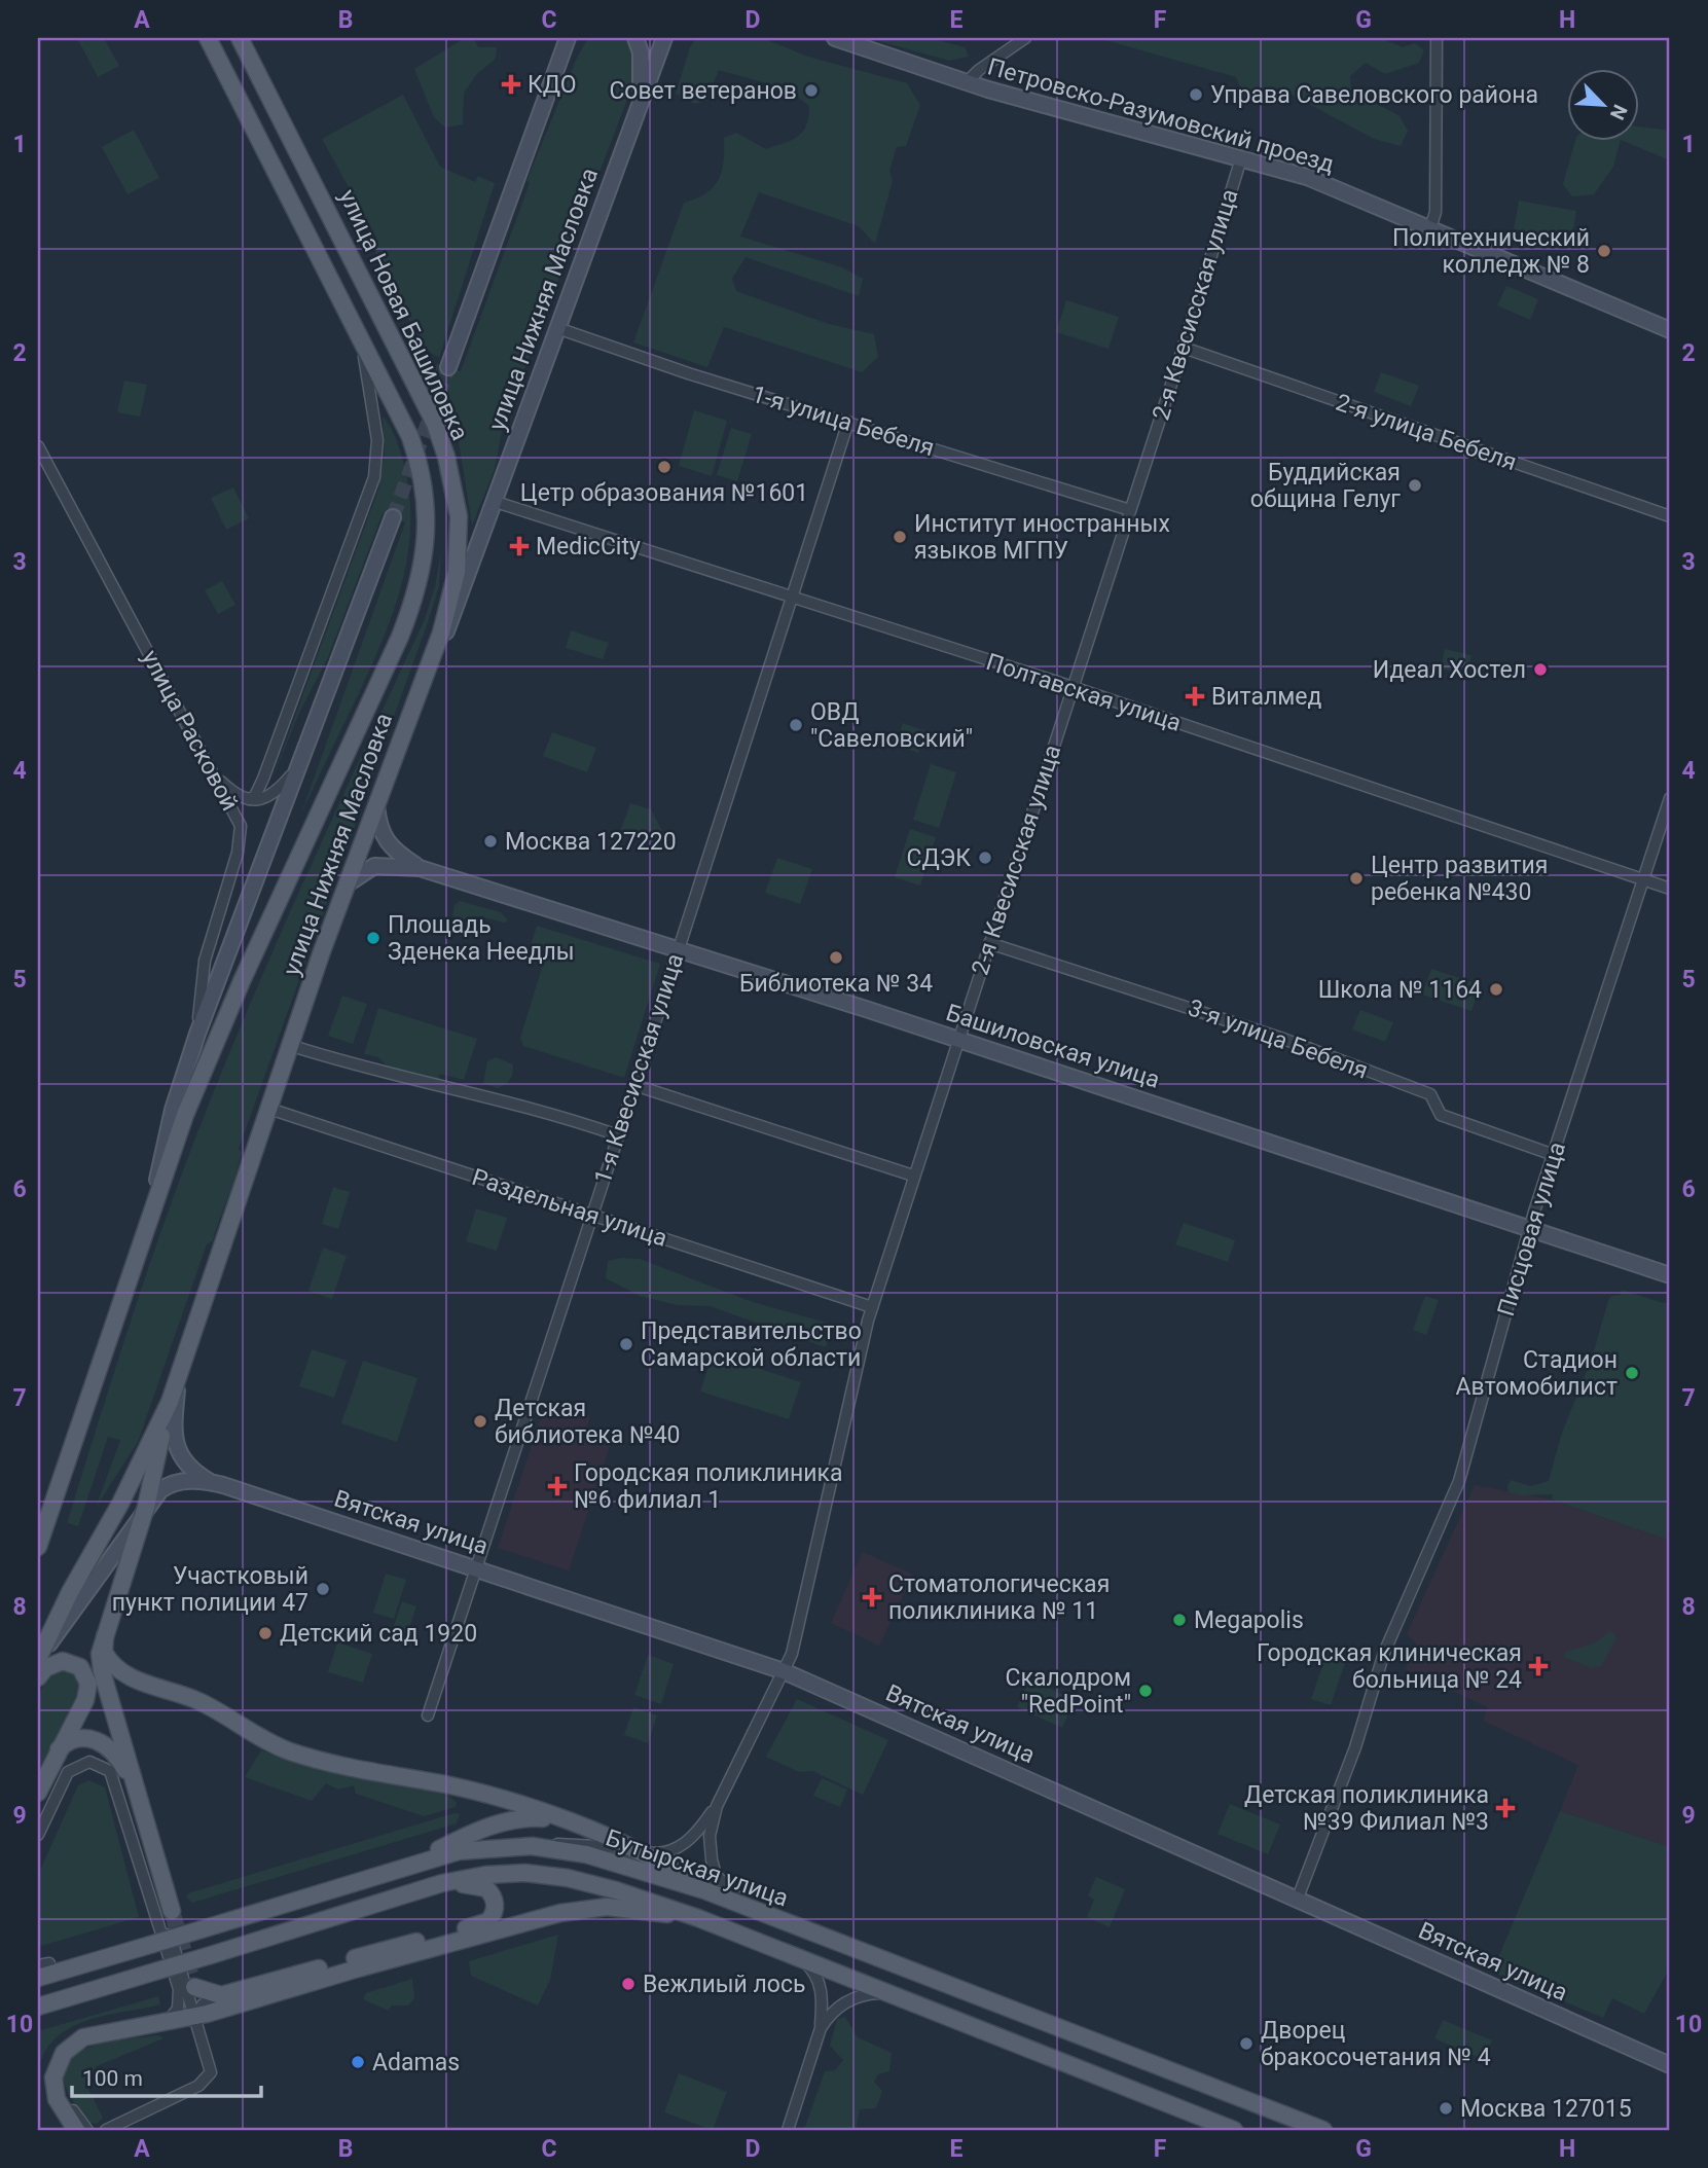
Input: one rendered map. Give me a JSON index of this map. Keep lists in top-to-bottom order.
{
  "streets": {
    "main road": ["улица Нижняя Масловка", "улица Новая Башиловка", "Бутырская улица"],
    "street": [
      "Петровско-Разумовский проезд",
      "2-я Квесисская улица",
      "1-я улица Бебеля",
      "2-я улица Бебеля",
      "Полтавская улица",
      "улица Расковой",
      "3-я улица Бебеля",
      "Башиловская улица",
      "1-я Квесисская улица",
      "Раздельная улица",
      "Писцовая улица",
      "Вятская улица"
    ]
  },
  "crossings": [
    ["Петровско-Разумовский проезд", "2-я Квесисская улица"],
    ["улица Нижняя Масловка", "улица Новая Башиловка"],
    ["улица Нижняя Масловка", "1-я улица Бебеля"],
    ["улица Нижняя Масловка", "Полтавская улица"],
    ["улица Нижняя Масловка", "улица Расковой"],
    ["улица Нижняя Масловка", "Башиловская улица"],
    ["улица Нижняя Масловка", "Раздельная улица"],
    ["улица Нижняя Масловка", "Вятская улица"],
    ["2-я Квесисская улица", "1-я улица Бебеля"],
    ["2-я Квесисская улица", "2-я улица Бебеля"],
    ["2-я Квесисская улица", "Полтавская улица"],
    ["2-я Квесисская улица", "3-я улица Бебеля"],
    ["2-я Квесисская улица", "Башиловская улица"],
    ["2-я Квесисская улица", "Раздельная улица"],
    ["2-я Квесисская улица", "Вятская улица"],
    ["2-я Квесисская улица", "Бутырская улица"],
    ["1-я улица Бебеля", "1-я Квесисская улица"],
    ["Полтавская улица", "1-я Квесисская улица"],
    ["Полтавская улица", "Писцовая улица"],
    ["3-я улица Бебеля", "Писцовая улица"],
    ["Башиловская улица", "1-я Квесисская улица"],
    ["Башиловская улица", "Писцовая улица"],
    ["1-я Квесисская улица", "Раздельная улица"],
    ["1-я Квесисская улица", "Вятская улица"],
    ["Писцовая улица", "Вятская улица"]
  ],
  "places": {
    "health": [
      "КДО",
      "MedicCity",
      "Виталмед",
      "Городская поликлиника №6 филиал 1",
      "Стоматологическая поликлиника № 11",
      "Городская клиническая больница № 24",
      "Детская поликлиника №39 Филиал №3"
    ],
    "other": [
      "Совет ветеранов",
      "Управа Савеловского района",
      "Политехнический колледж № 8",
      "Цетр образования №1601",
      "Буддийская община Гелуг",
      "Институт иностранных языков МГПУ",
      "Идеал Хостел",
      "ОВД \"Савеловский\"",
      "Москва 127220",
      "СДЭК",
      "Центр развития ребенка №430",
      "Площадь Зденека Неедлы",
      "Библиотека № 34",
      "Школа № 1164",
      "Представительство Самарской области",
      "Стадион Автомобилист",
      "Детская библиотека №40",
      "Участковый пункт полиции 47",
      "Megapolis",
      "Детский сад 1920",
      "Скалодром \"RedPoint\"",
      "Вежлиый лось",
      "Дворец бракосочетания № 4",
      "Adamas",
      "Москва 127015"
    ]
  },
  "scale_bar": "100 m",
  "north": "bottom right",
  "grid": {
    "columns": [
      "A",
      "B",
      "C",
      "D",
      "E",
      "F",
      "G",
      "H"
    ],
    "rows": [
      "1",
      "2",
      "3",
      "4",
      "5",
      "6",
      "7",
      "8",
      "9",
      "10"
    ]
  }
}
